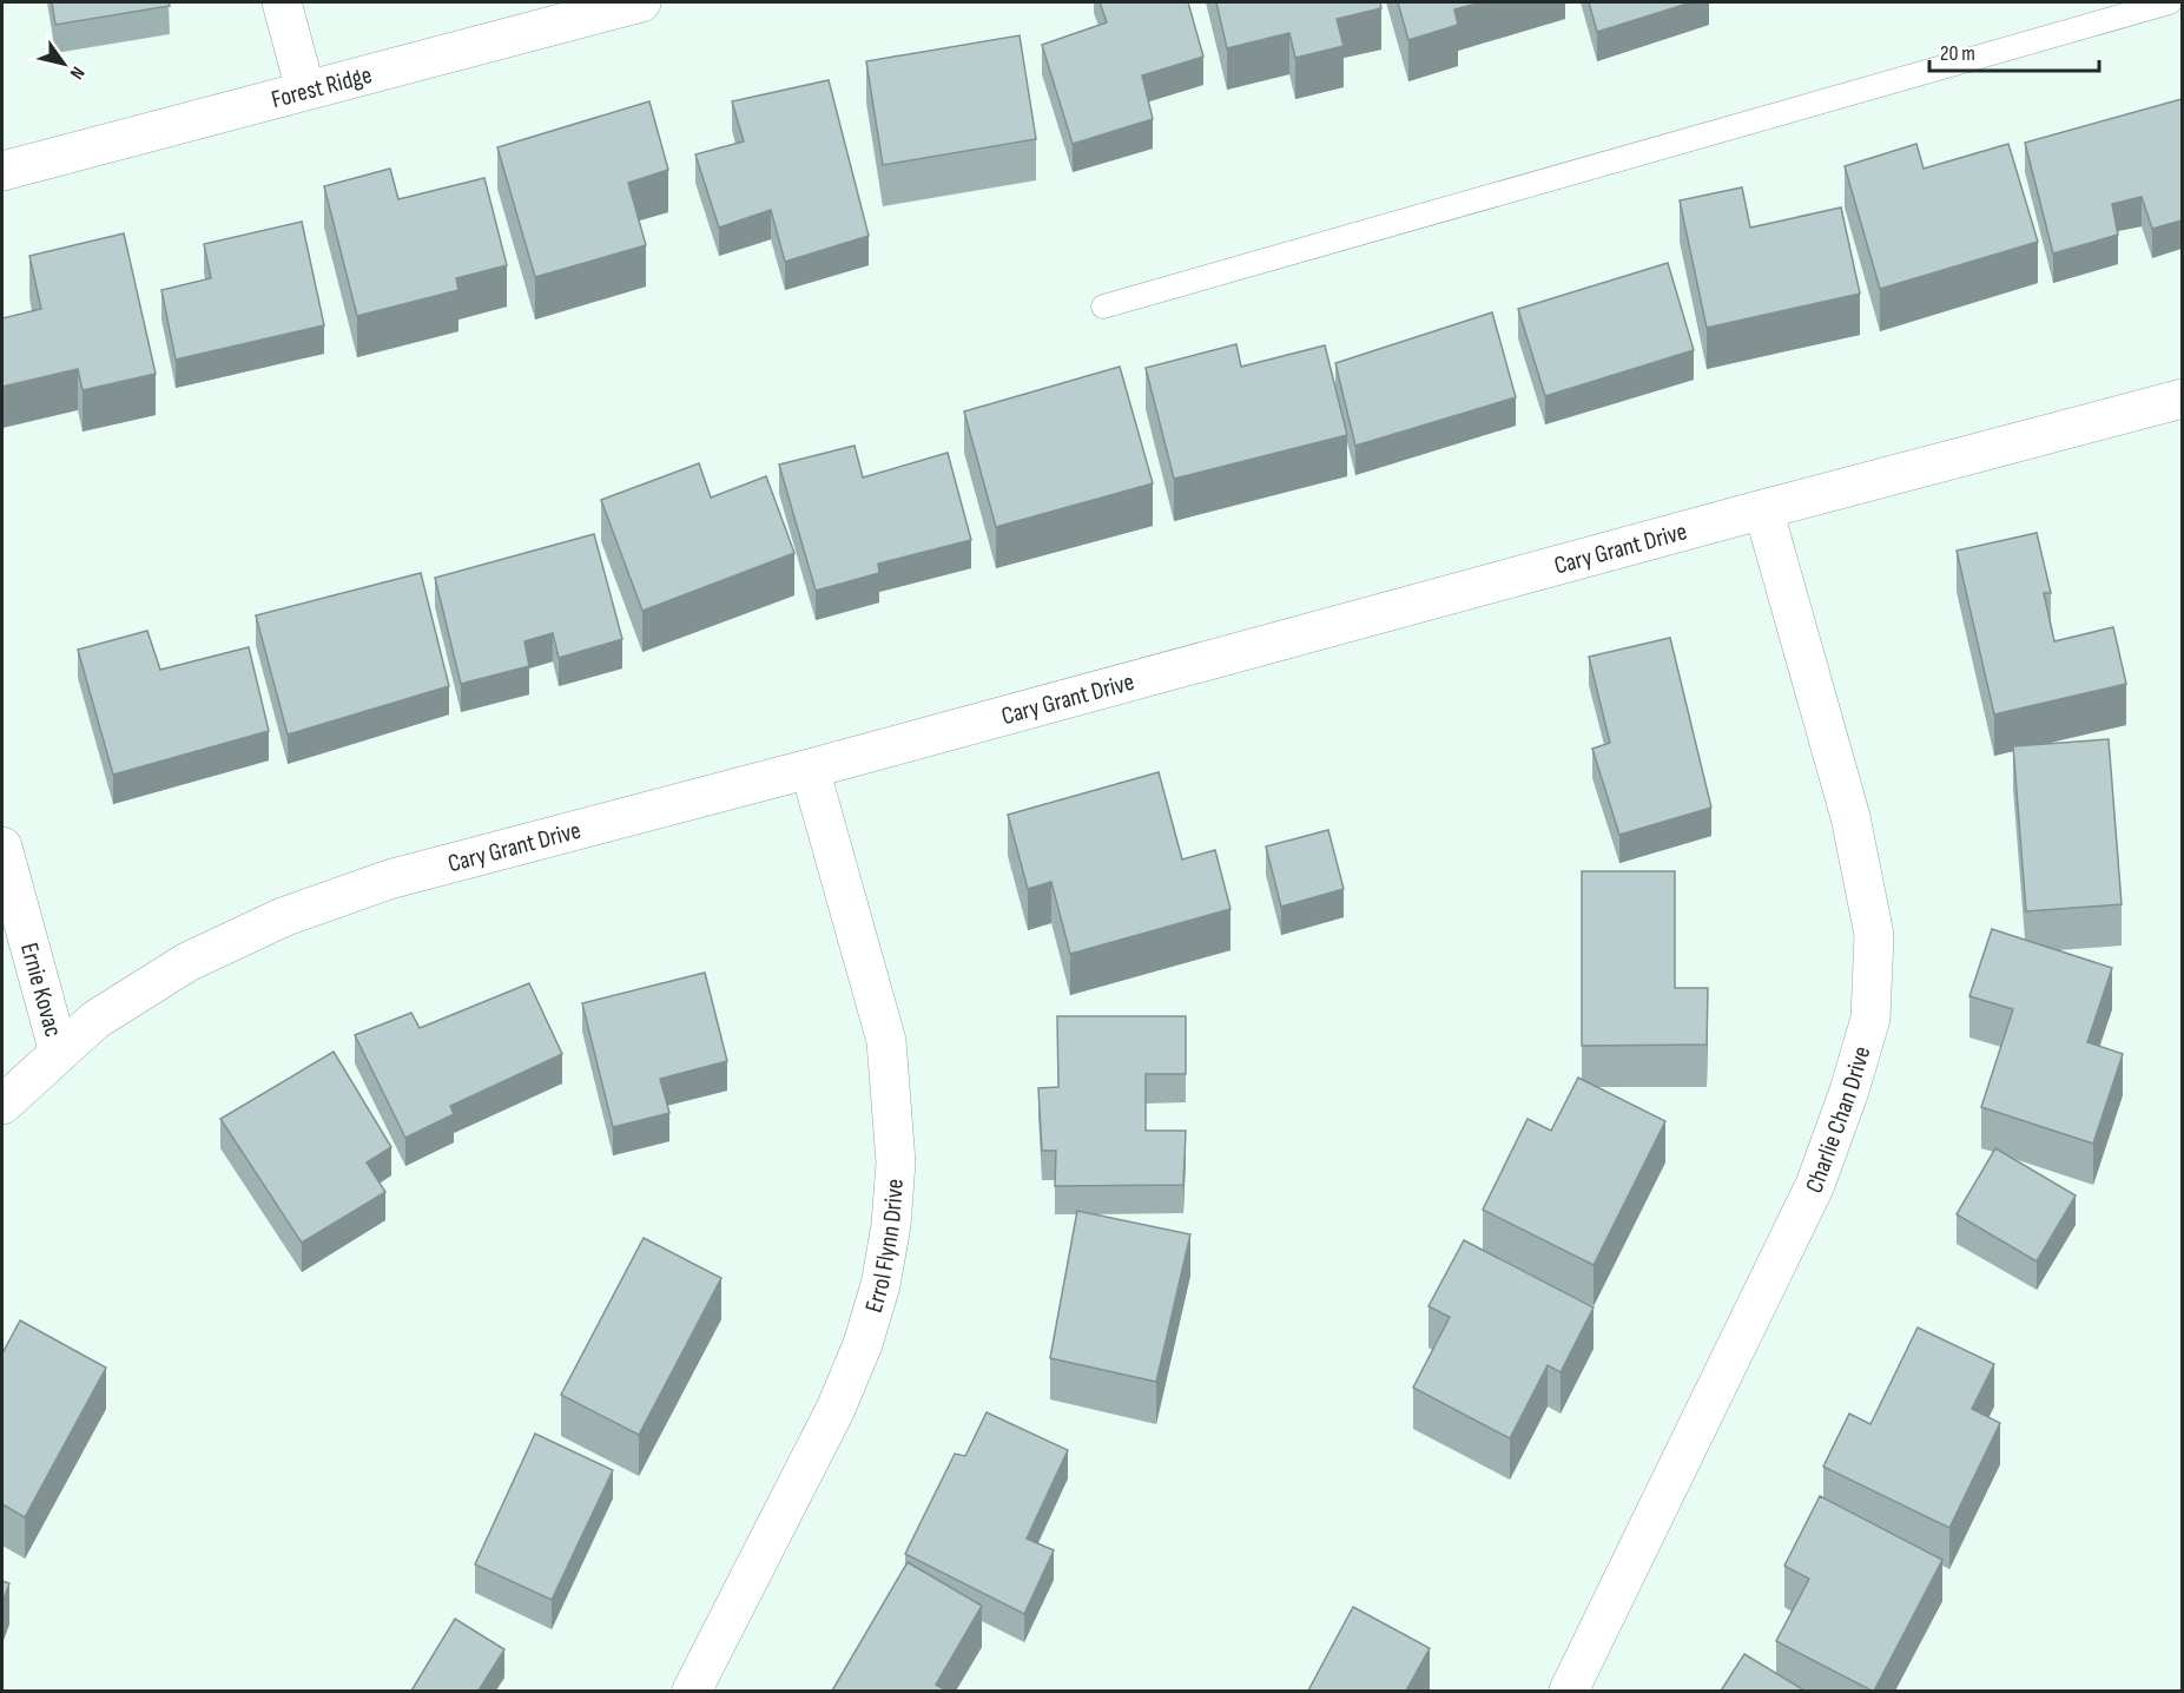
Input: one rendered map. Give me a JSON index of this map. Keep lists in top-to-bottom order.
{
  "streets": {
    "street": [
      "Forest Ridge",
      "Cary Grant Drive",
      "Ernie Kovac",
      "Charlie Chan Drive",
      "Errol Flynn Drive"
    ]
  },
  "crossings": [
    ["Cary Grant Drive", "Ernie Kovac"],
    ["Cary Grant Drive", "Charlie Chan Drive"],
    ["Cary Grant Drive", "Errol Flynn Drive"]
  ],
  "scale_bar": "20 m",
  "north": "bottom right"
}
